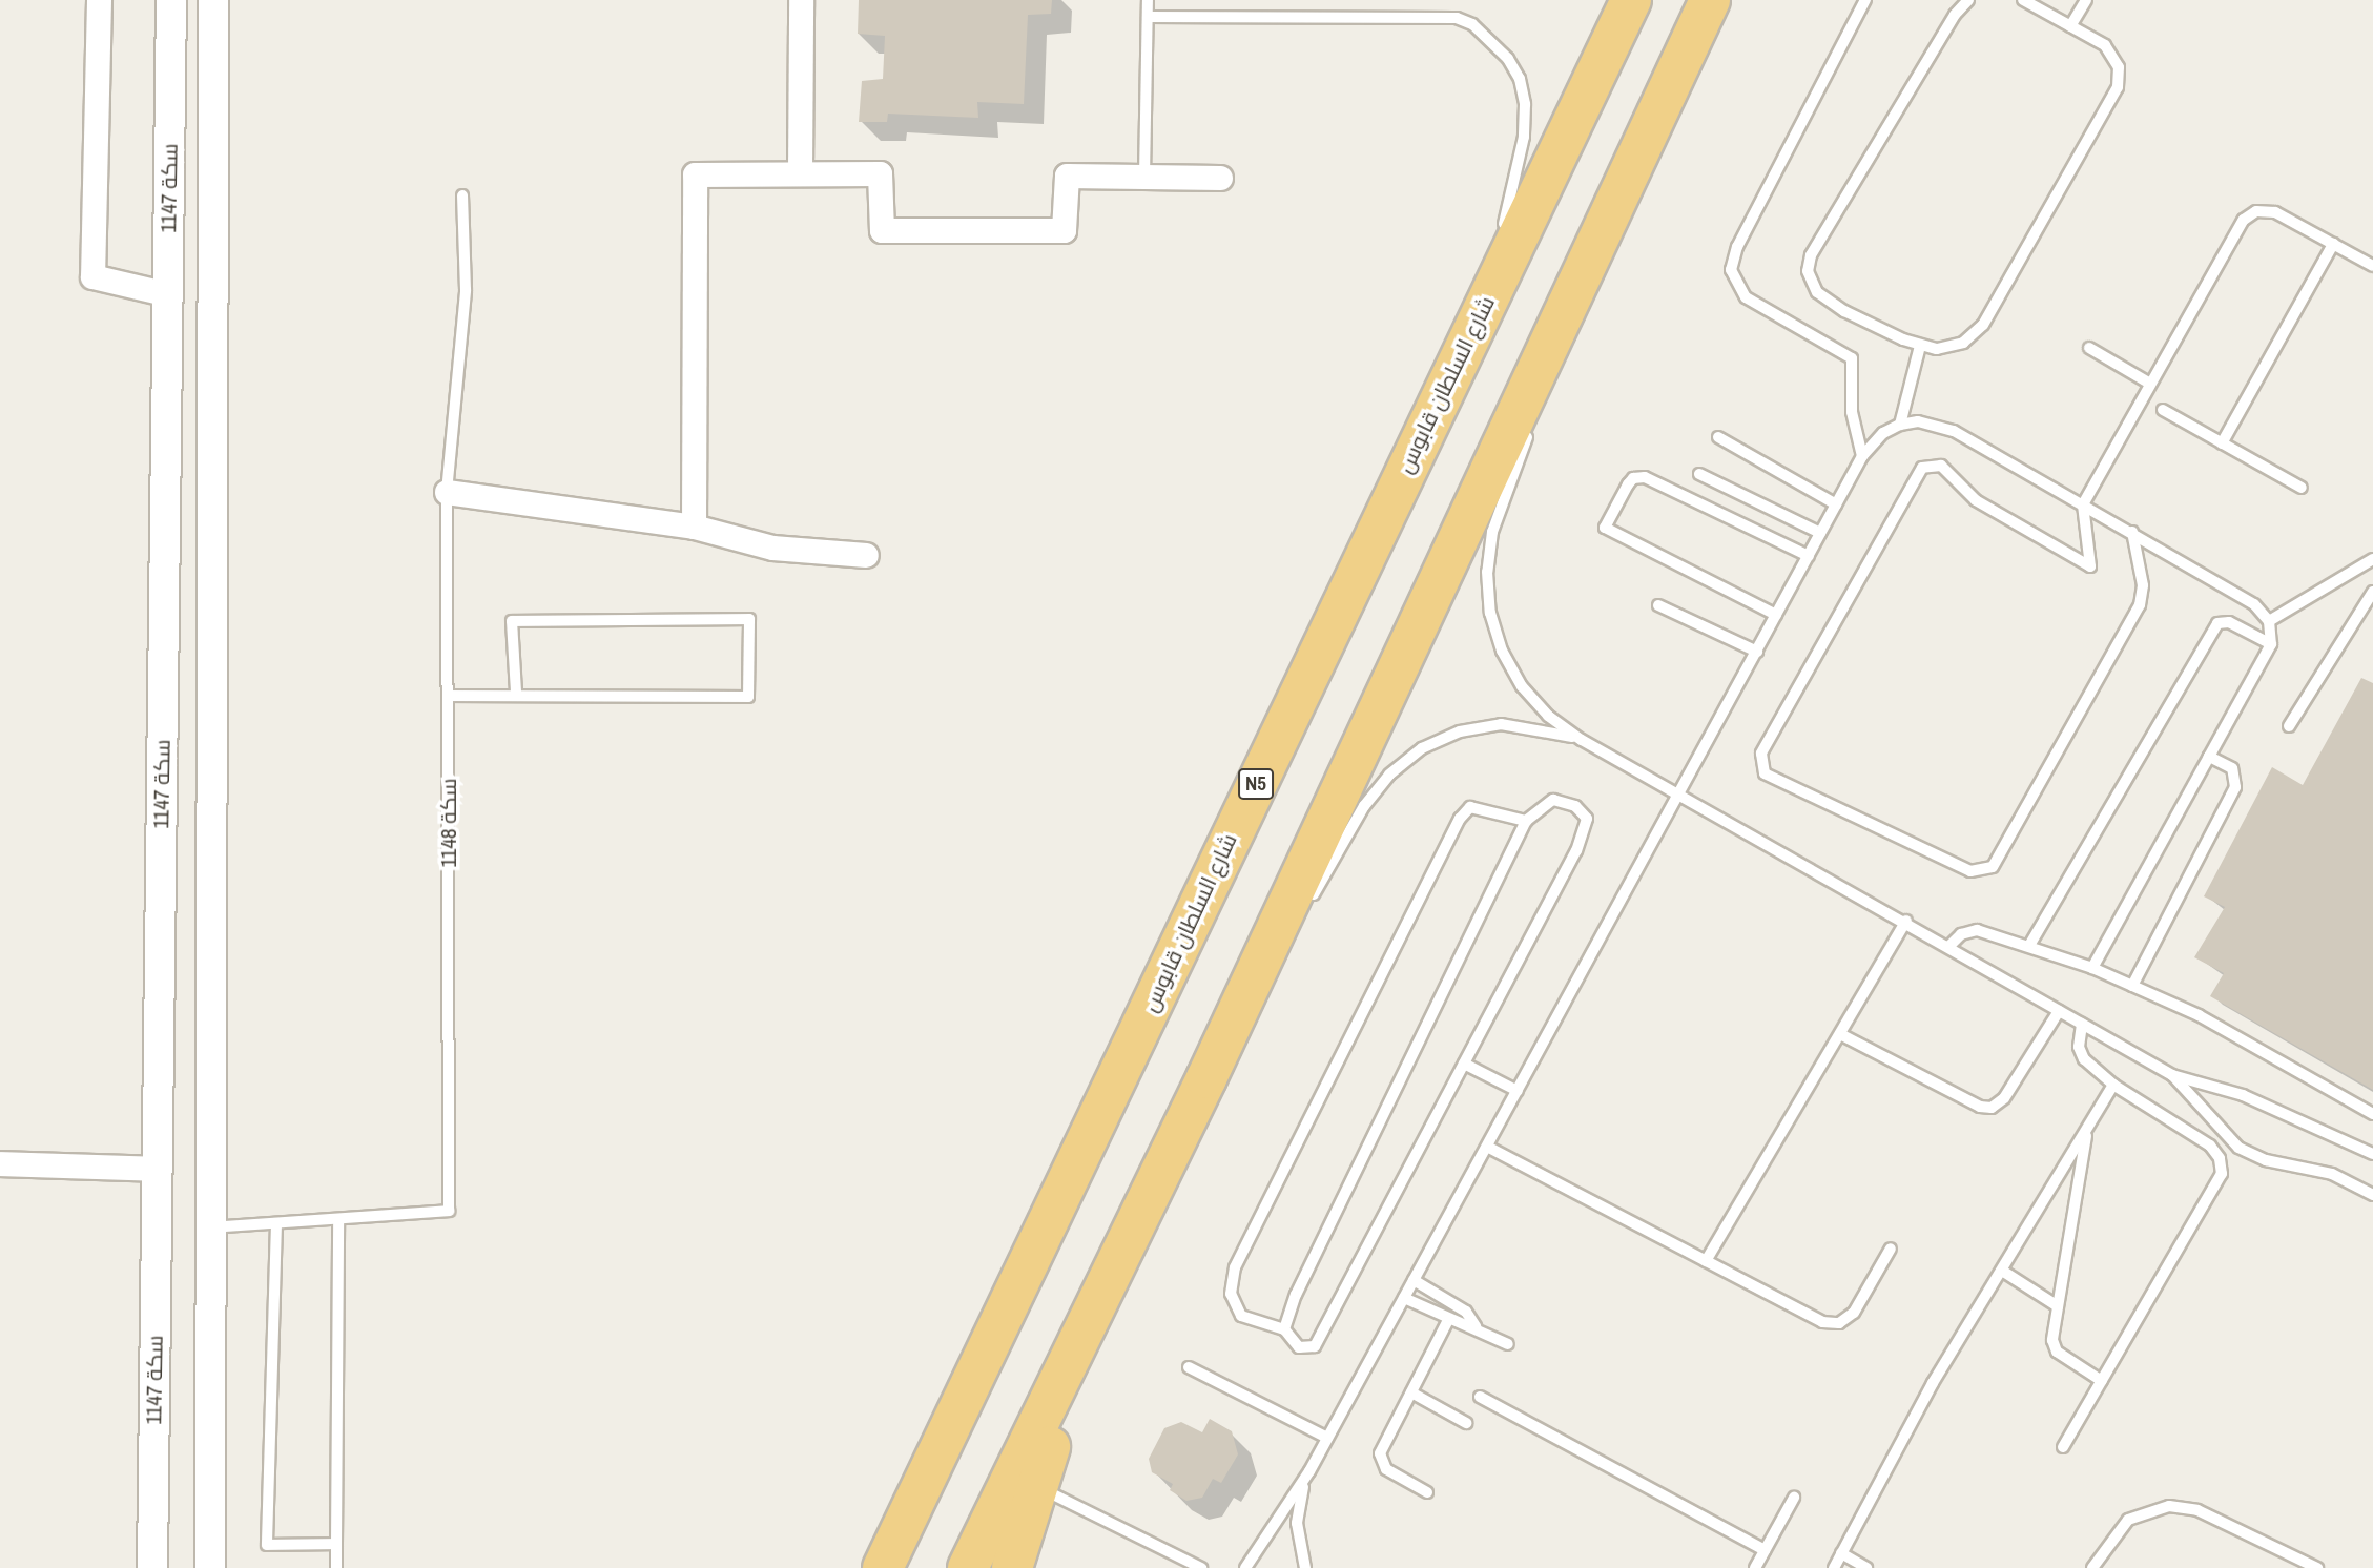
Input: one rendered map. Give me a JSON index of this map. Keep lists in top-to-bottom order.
{
  "streets": {
    "highway": ["شارع السلطان قابوس", "N5"],
    "street": ["سكة 1147"],
    "lane": ["سكة 1148"]
  },
  "crossings": [
    ["سكة 1147", "سكة 1148"]
  ]
}
